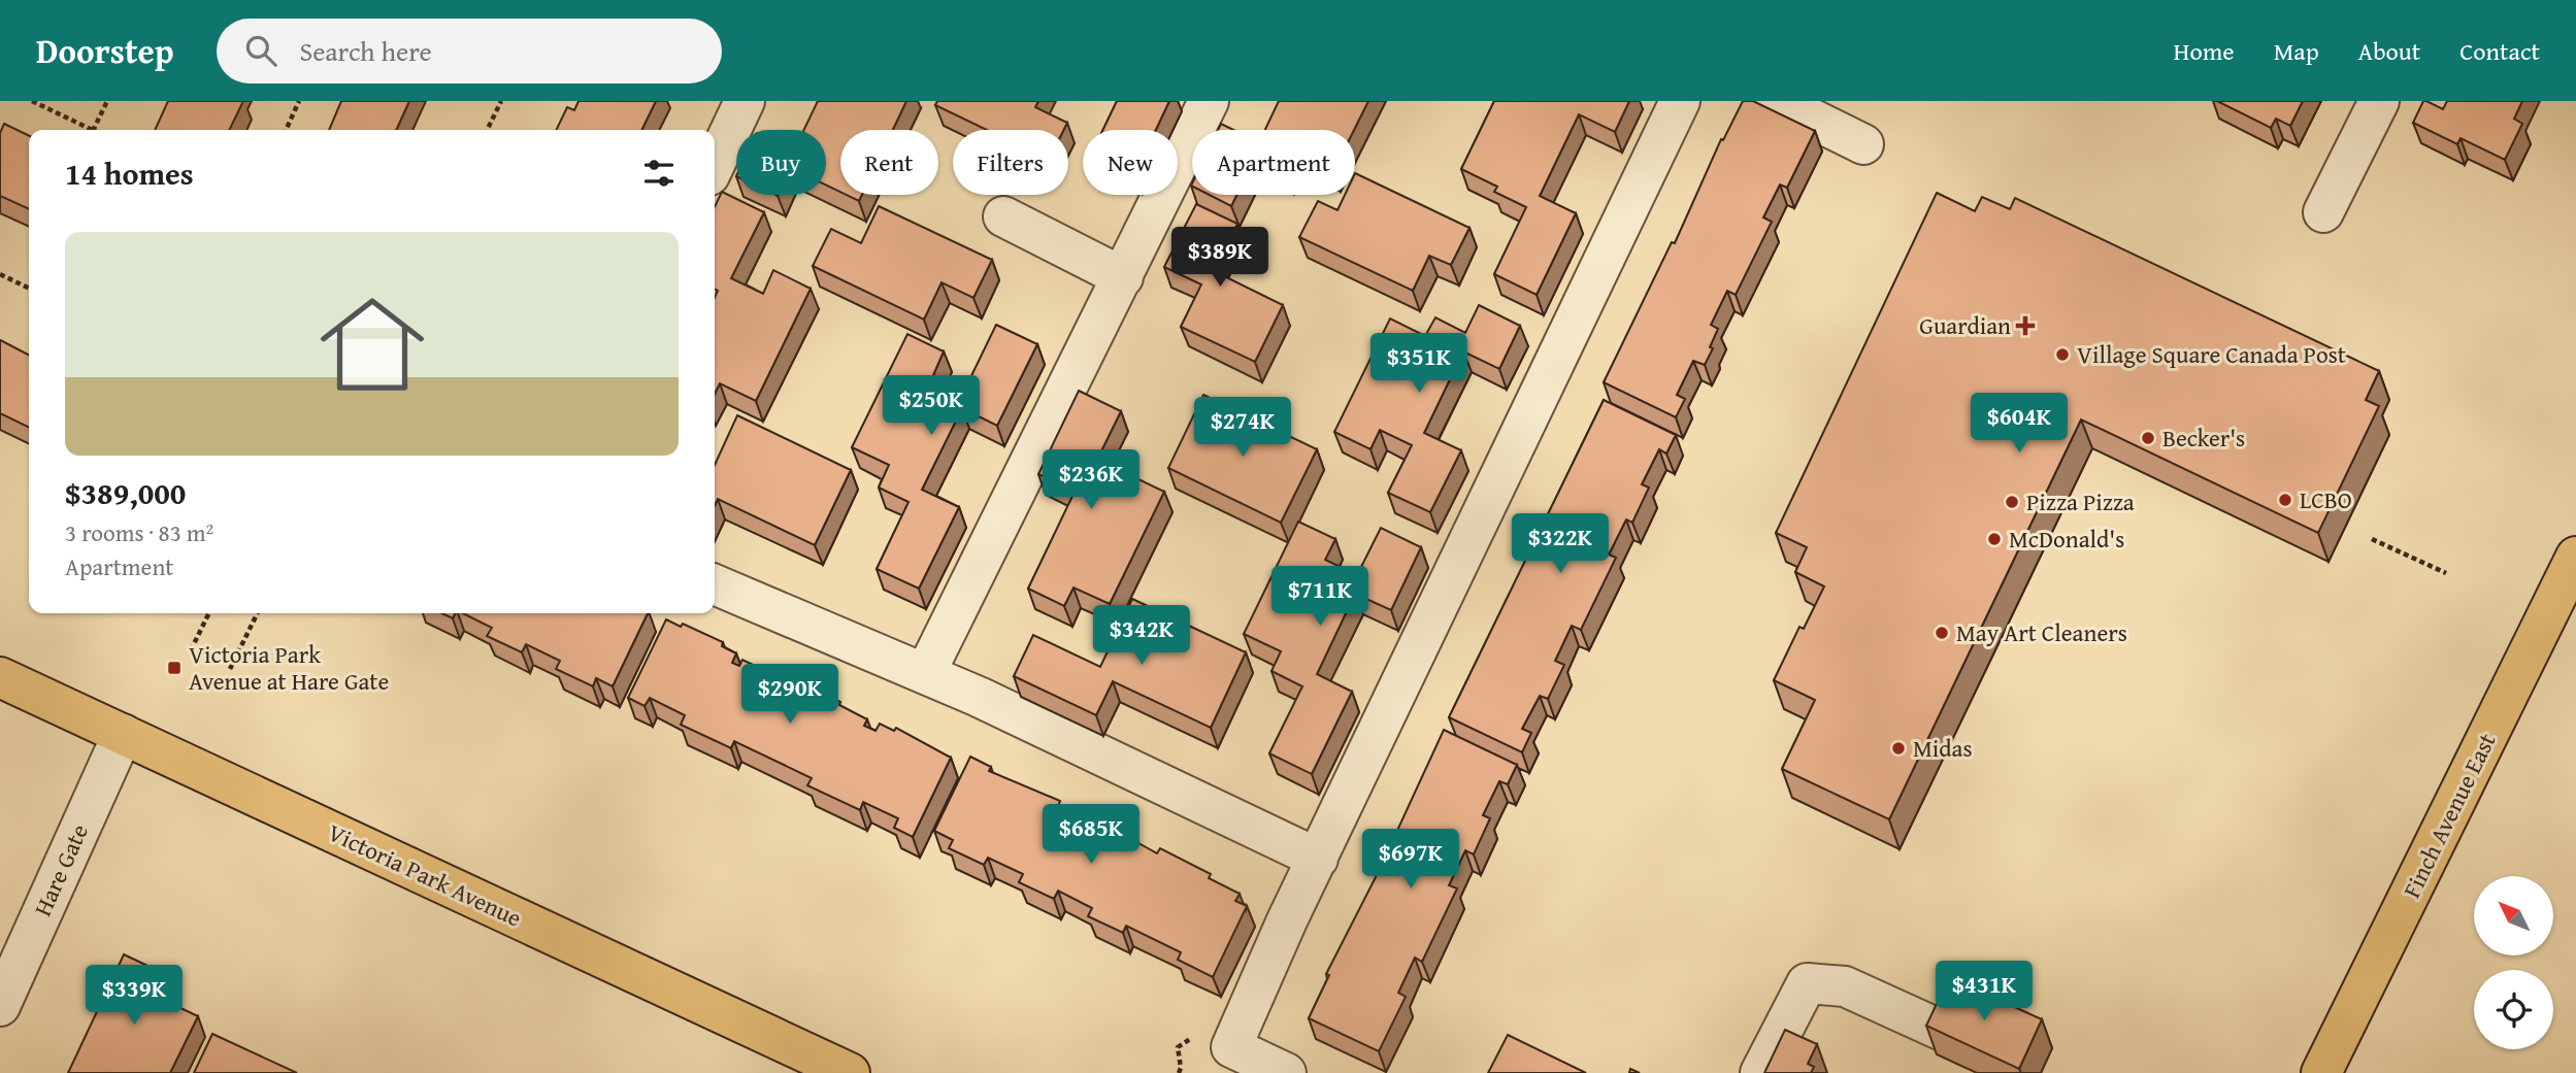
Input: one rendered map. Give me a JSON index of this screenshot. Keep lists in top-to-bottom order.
{
  "streets": {
    "main road": ["Finch Avenue East", "Victoria Park Avenue"],
    "street": ["Hare Gate"]
  },
  "crossings": [
    ["Hare Gate", "Victoria Park Avenue"]
  ],
  "places": {
    "health": ["Guardian"],
    "other": [
      "Village Square Canada Post",
      "Becker's",
      "LCBO",
      "Pizza Pizza",
      "McDonald's",
      "May Art Cleaners",
      "Midas"
    ],
    "transit": ["Victoria Park Avenue at Hare Gate"]
  },
  "north": "top left",
  "page": {
    "header": "Doorstep",
    "search": "Search here",
    "nav": [
      "Home",
      "Map",
      "About",
      "Contact"
    ],
    "chip": [
      "Buy",
      "Rent",
      "Filters",
      "New",
      "Apartment"
    ],
    "heading": "14 homes",
    "list": [
      {
        "name": "$389,000",
        "note": "3 rooms · 83 m² · Apartment"
      }
    ],
    "price": [
      "$389K",
      "$351K",
      "$250K",
      "$604K",
      "$274K",
      "$236K",
      "$322K",
      "$711K",
      "$342K",
      "$290K",
      "$685K",
      "$697K",
      "$431K",
      "$339K"
    ]
  }
}
